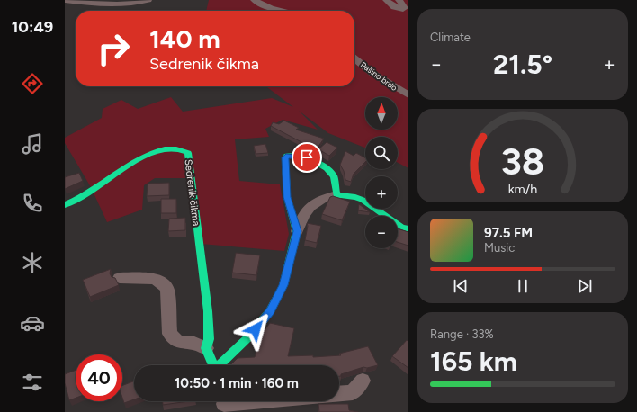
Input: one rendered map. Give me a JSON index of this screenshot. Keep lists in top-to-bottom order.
{
  "streets": {
    "street": ["Pašino brdo", "Sedrenik čikma"]
  },
  "north": "top",
  "page": {
    "tabs": "10:49",
    "tile": [
      "Climate",
      ["Range · 33%", "165 km"]
    ],
    "turn": ["140 m", "Sedrenik čikma"],
    "heat": ["−", "21.5°", "+"],
    "map_buttons": ["+", "−"],
    "song": ["97.5 FM", "Music"],
    "limit": "40",
    "trip": "10:50 · 1 min · 160 m",
    "gauge": ["38", "km/h"]
  }
}
